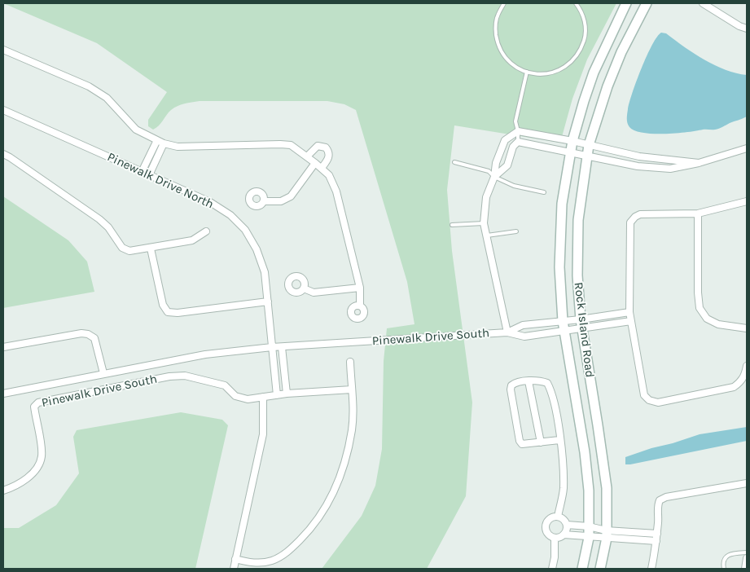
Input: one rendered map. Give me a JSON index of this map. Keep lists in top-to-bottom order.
{
  "streets": {
    "main road": ["Rock Island Road"],
    "street": ["Pinewalk Drive North", "Pinewalk Drive South"]
  },
  "crossings": [
    ["Pinewalk Drive North", "Pinewalk Drive South"],
    ["Rock Island Road", "Pinewalk Drive South"]
  ]
}
